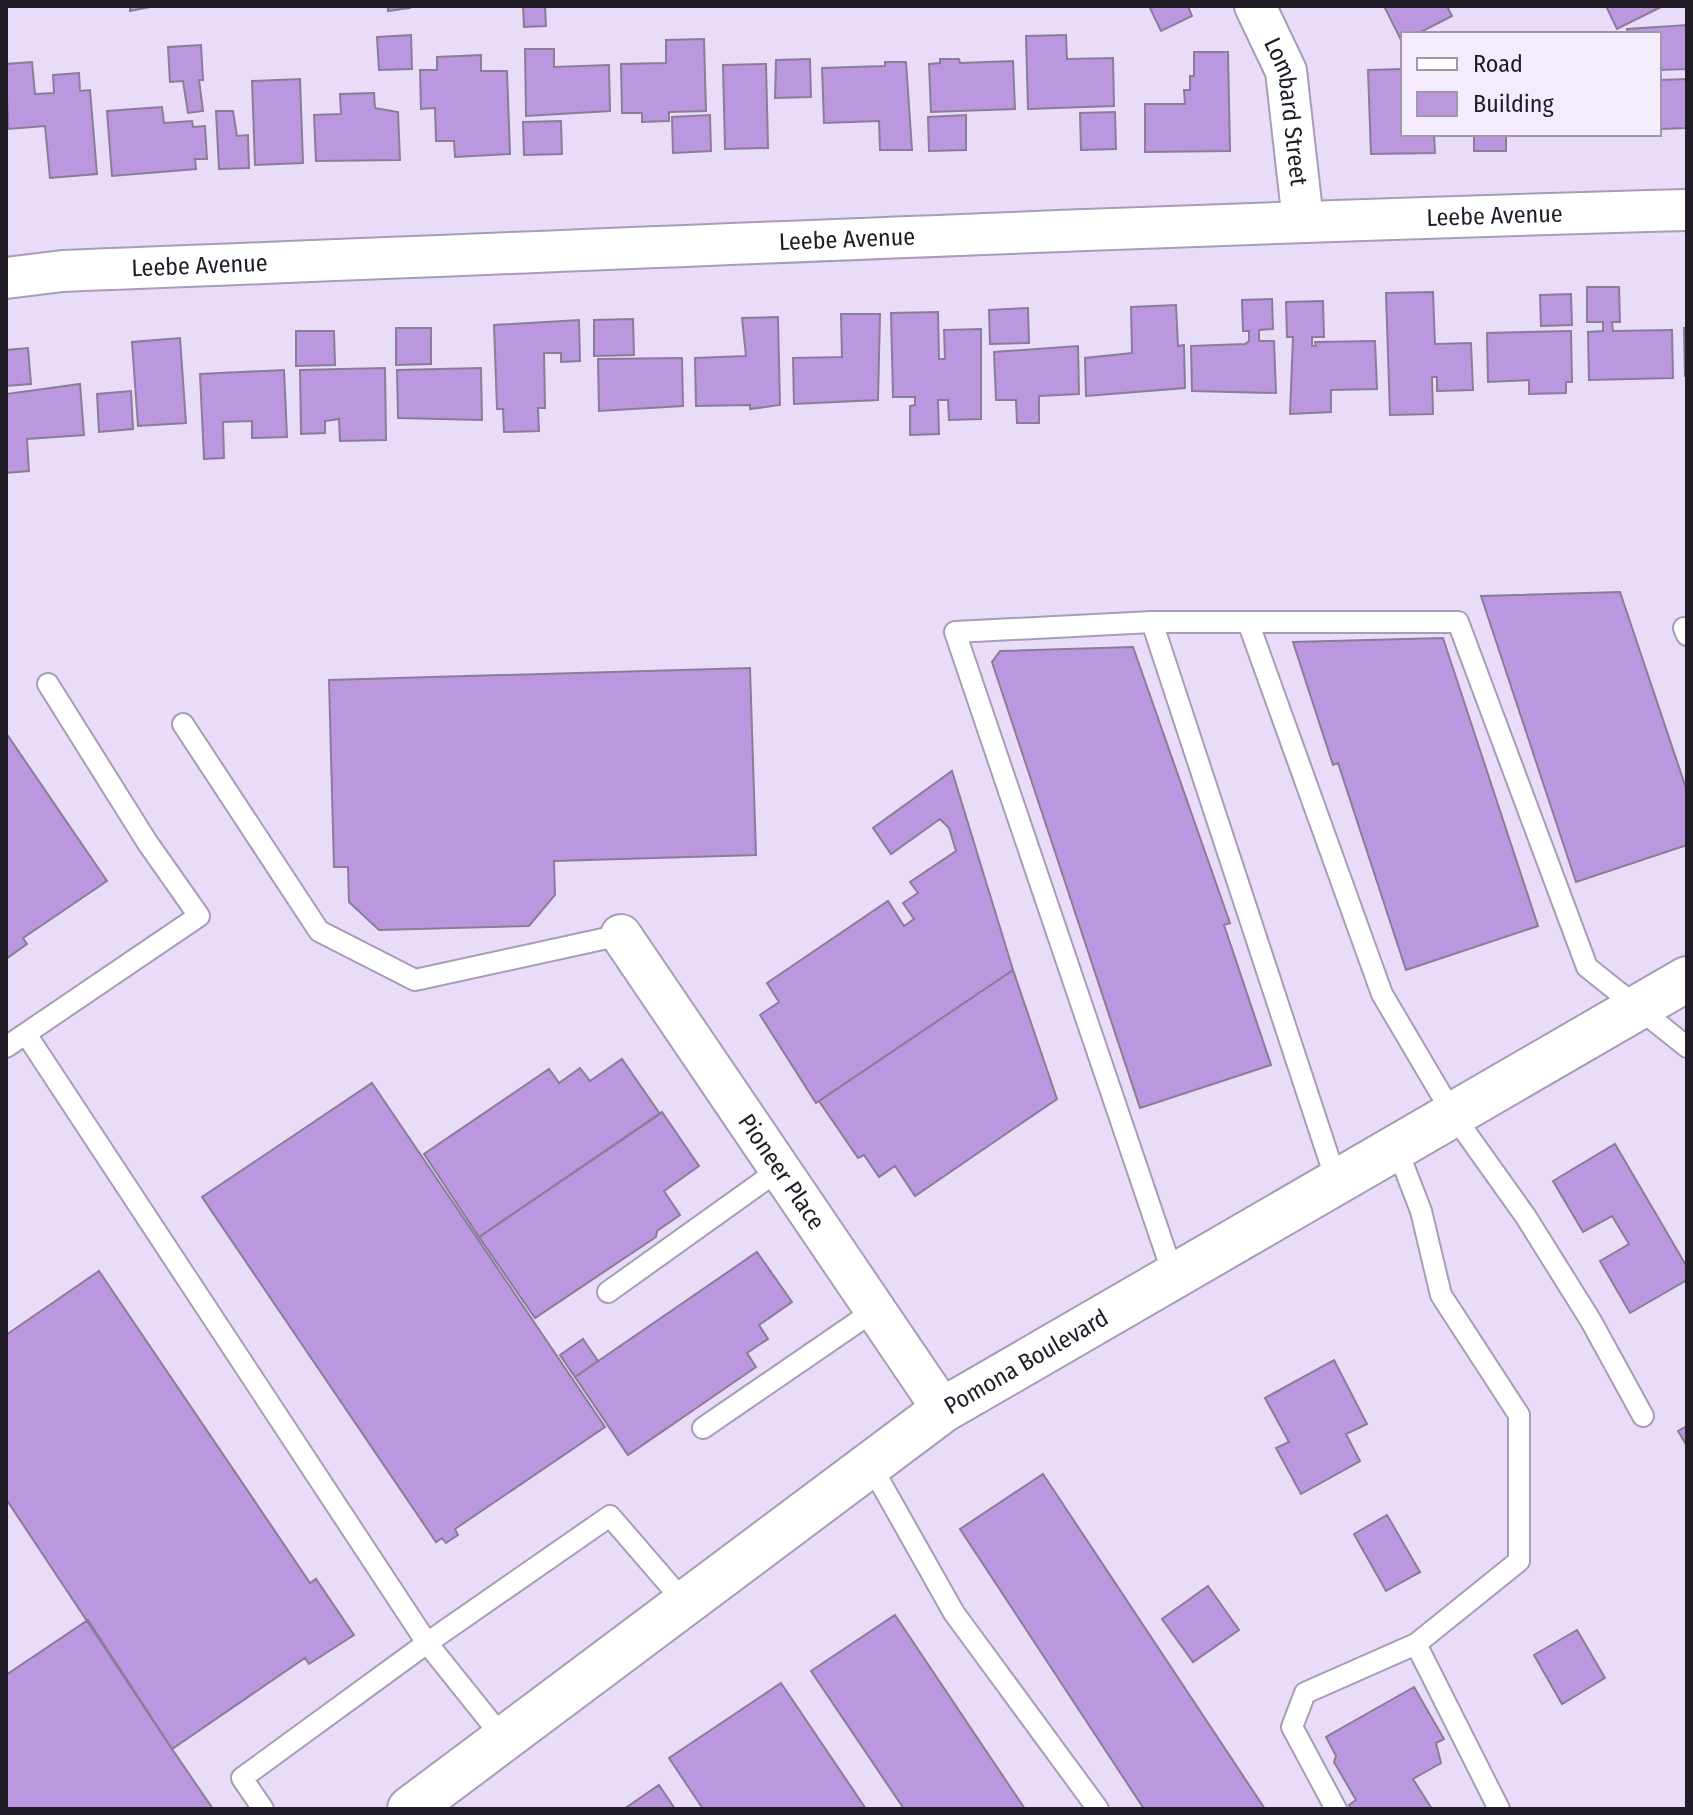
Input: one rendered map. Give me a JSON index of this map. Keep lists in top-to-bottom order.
{
  "streets": {
    "street": [
      "Lombard Street",
      "Leebe Avenue",
      "Pioneer Place",
      "Pomona Boulevard"
    ]
  },
  "crossings": [
    ["Lombard Street", "Leebe Avenue"],
    ["Pioneer Place", "Pomona Boulevard"]
  ],
  "legend": ["Road", "Building"]
}
